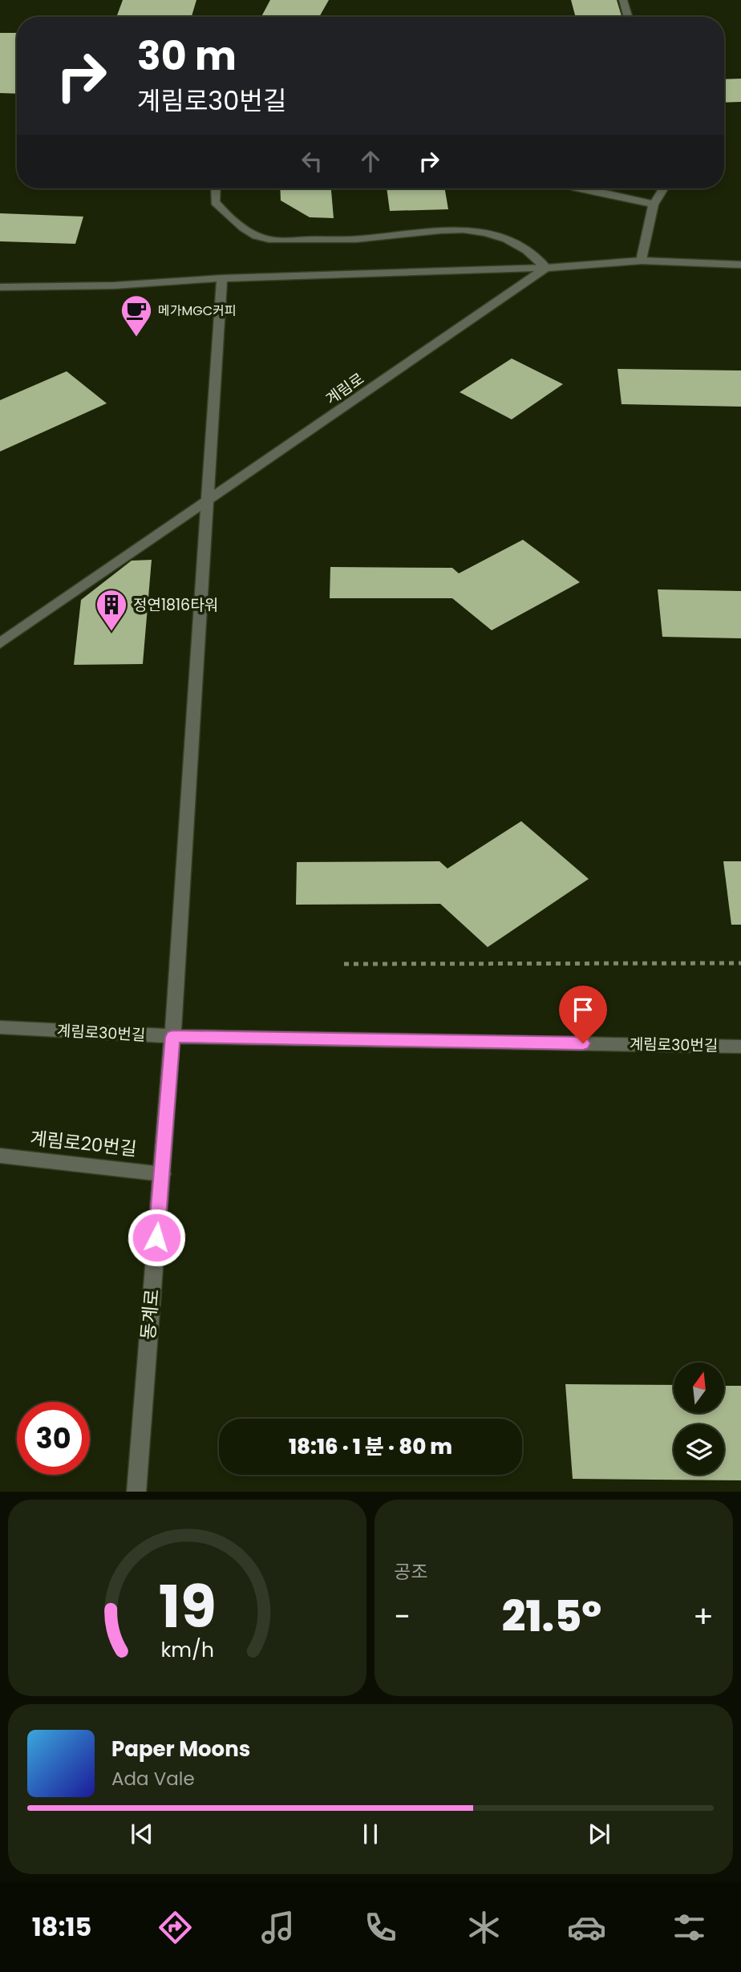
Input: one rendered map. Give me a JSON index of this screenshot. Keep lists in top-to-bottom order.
{
  "streets": {
    "street": [
      "계림로",
      "계림로30번길",
      "계림로20번길",
      "동계로"
    ]
  },
  "crossings": [
    ["계림로", "동계로"],
    ["계림로30번길", "동계로"],
    ["계림로20번길", "동계로"]
  ],
  "places": {
    "cafe": ["메가MGC커피"],
    "building": ["정연1816타워"]
  },
  "north": "top",
  "page": {
    "turn": ["30 m", "계림로30번길"],
    "limit": "30",
    "trip": "18:16 · 1 분 · 80 m",
    "tile": "공조",
    "heat": ["−", "21.5°", "+"],
    "song": ["Paper Moons", "Ada Vale"],
    "tabs": "18:15",
    "gauge": ["19", "km/h"]
  }
}
